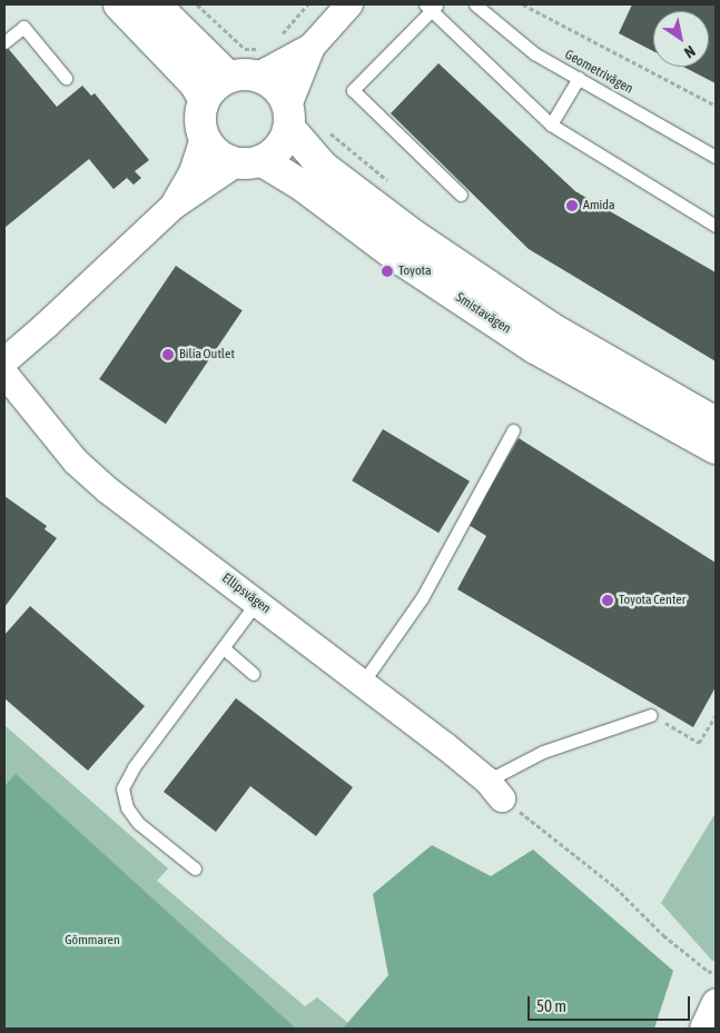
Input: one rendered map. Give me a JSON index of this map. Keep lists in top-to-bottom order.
{
  "streets": {
    "street": ["Smistavägen", "Ellipsvägen"],
    "lane": ["Geometrivägen"]
  },
  "parks": ["Gömmaren"],
  "places": [
    "Amida",
    "Toyota",
    "Bilia Outlet",
    "Toyota Center"
  ],
  "scale_bar": "50 m",
  "north": "bottom right"
}
